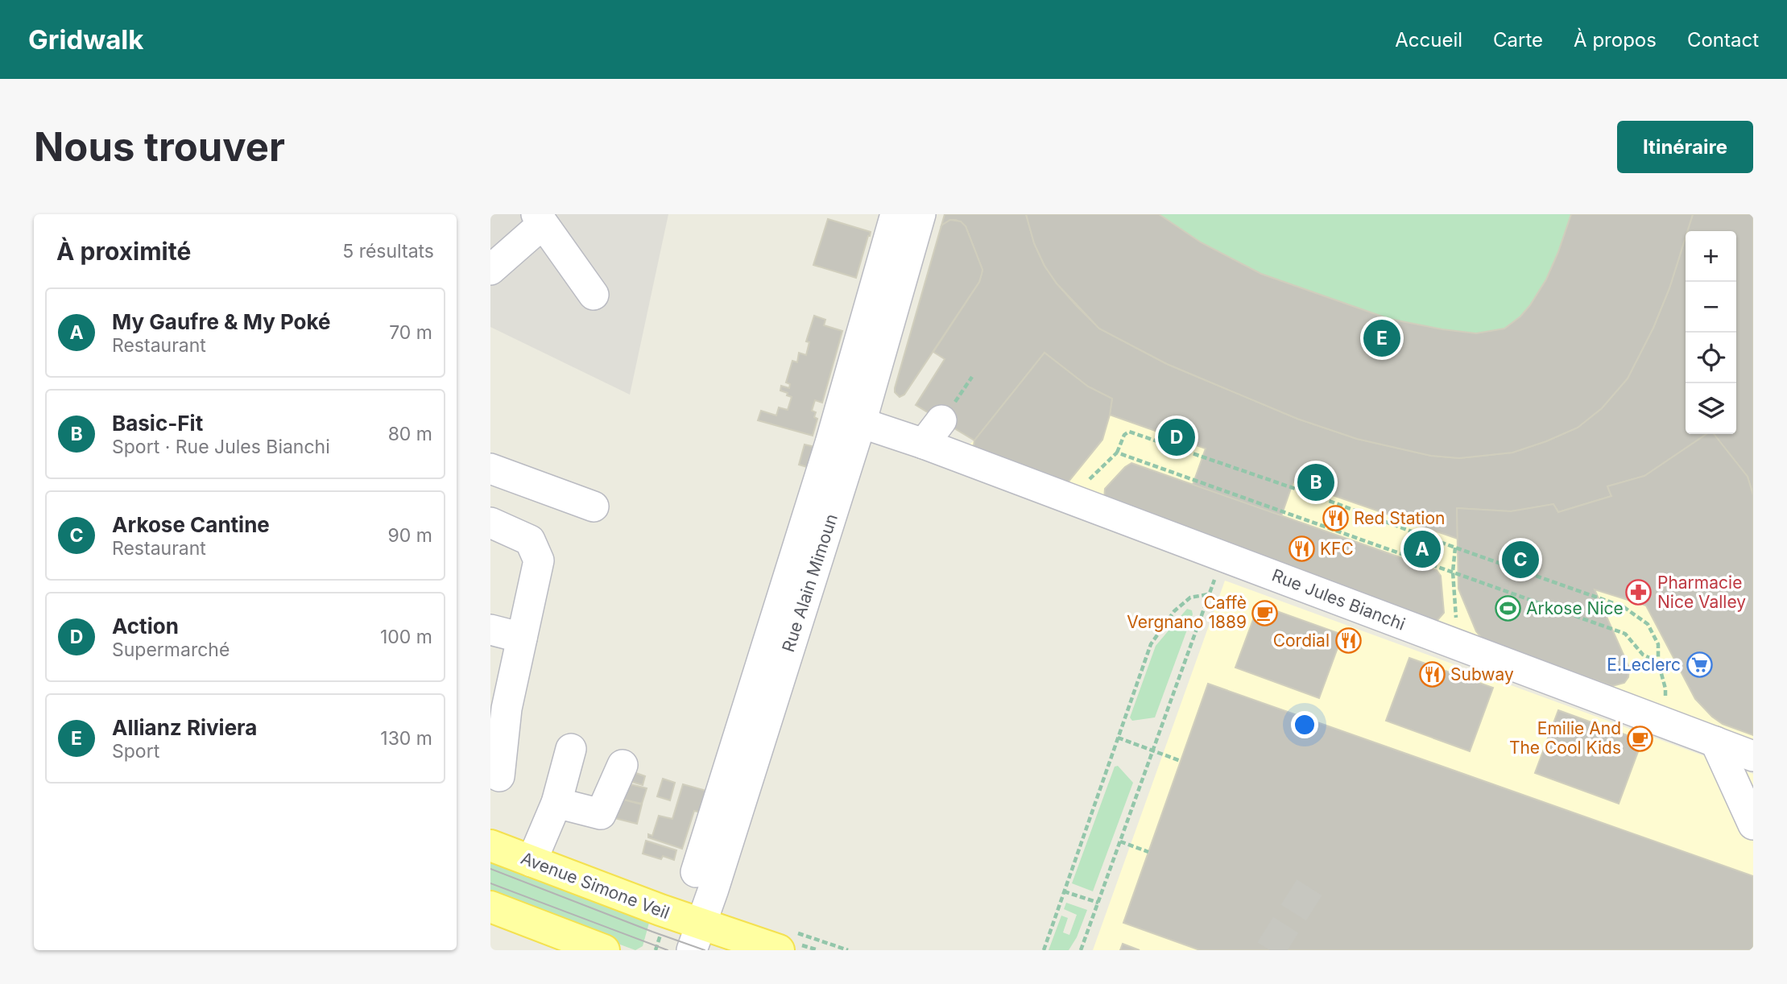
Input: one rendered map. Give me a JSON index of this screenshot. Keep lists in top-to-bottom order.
{
  "streets": {
    "main road": ["Avenue Simone Veil"],
    "street": ["Rue Alain Mimoun", "Rue Jules Bianchi"]
  },
  "crossings": [
    ["Rue Alain Mimoun", "Rue Jules Bianchi"],
    ["Rue Alain Mimoun", "Avenue Simone Veil"]
  ],
  "places": {
    "restaurant": [
      "Red Station",
      "KFC",
      "Cordial",
      "Subway"
    ],
    "pharmacy": ["Pharmacie Nice Valley"],
    "sports": ["Arkose Nice"],
    "cafe": ["Caffè Vergnano 1889", "Emilie And The Cool Kids"],
    "supermarket": ["E.Leclerc"]
  },
  "page": {
    "header": "Gridwalk",
    "nav": [
      "Accueil",
      "Carte",
      "À propos",
      "Contact"
    ],
    "buttons": "Itinéraire",
    "title": "Nous trouver",
    "heading": ["À proximité", "5 résultats"],
    "map_buttons": ["+", "−"],
    "list": [
      {
        "mark": "A",
        "name": "My Gaufre & My Poké",
        "note": "Restaurant",
        "value": "70 m"
      },
      {
        "mark": "B",
        "name": "Basic-Fit",
        "note": "Sport · Rue Jules Bianchi",
        "value": "80 m"
      },
      {
        "mark": "C",
        "name": "Arkose Cantine",
        "note": "Restaurant",
        "value": "90 m"
      },
      {
        "mark": "D",
        "name": "Action",
        "note": "Supermarché",
        "value": "100 m"
      },
      {
        "mark": "E",
        "name": "Allianz Riviera",
        "note": "Sport",
        "value": "130 m"
      }
    ],
    "pins": [
      "E",
      "D",
      "B",
      "A",
      "C"
    ]
  }
}
